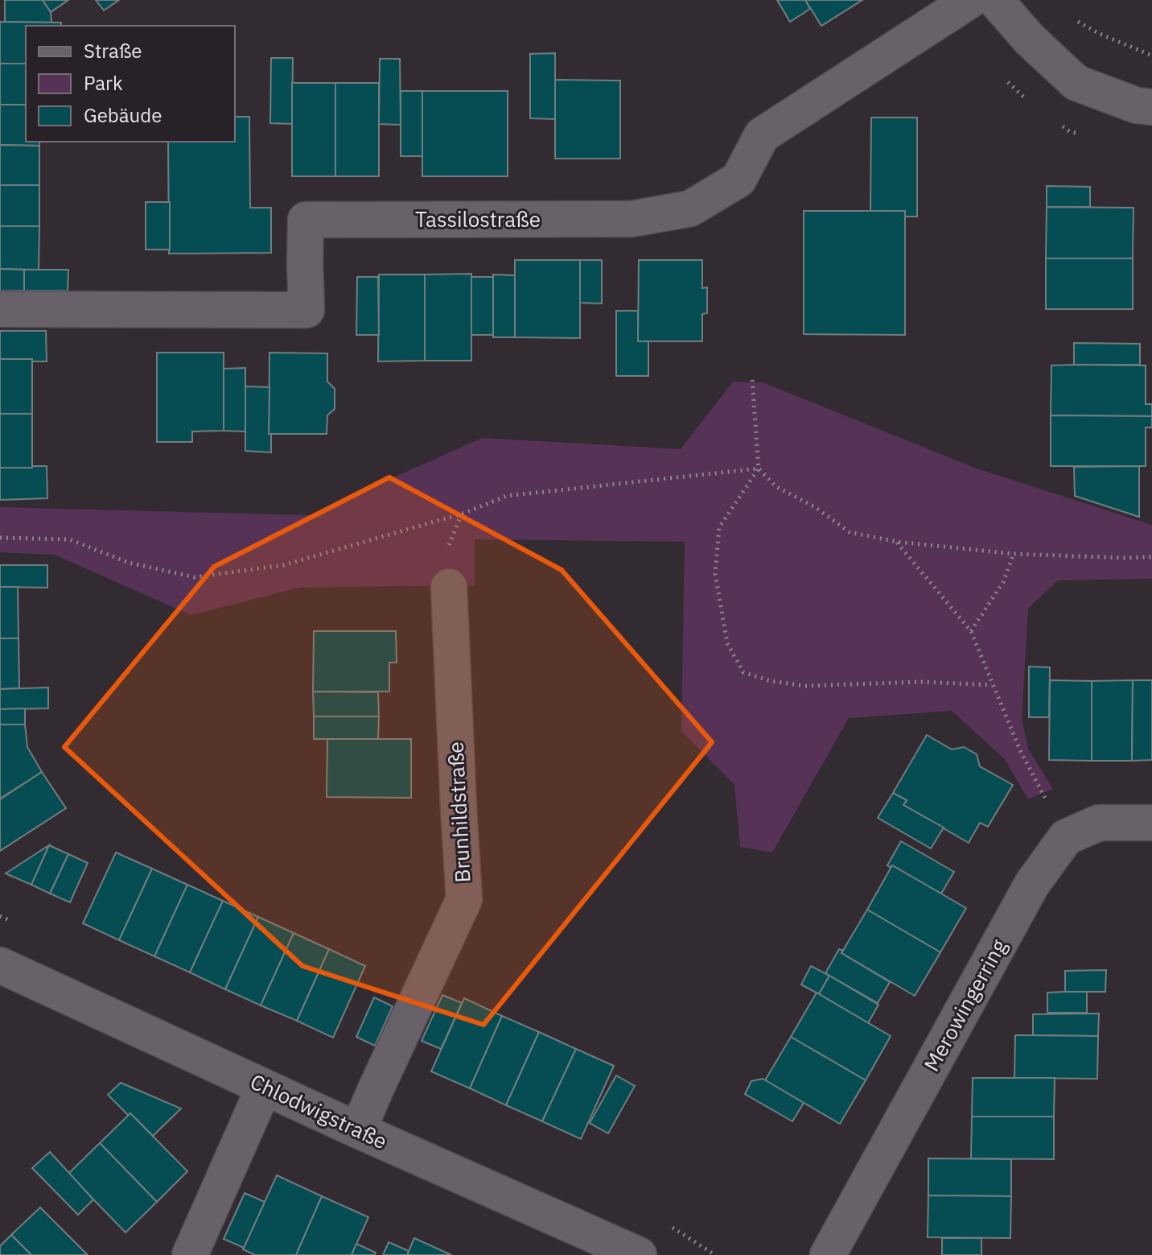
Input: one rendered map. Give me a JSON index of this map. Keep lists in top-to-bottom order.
{
  "streets": {
    "street": [
      "Tassilostraße",
      "Brunhildstraße",
      "Merowingerring",
      "Chlodwigstraße"
    ]
  },
  "crossings": [
    ["Brunhildstraße", "Chlodwigstraße"]
  ],
  "legend": ["Straße", "Park", "Gebäude"]
}
